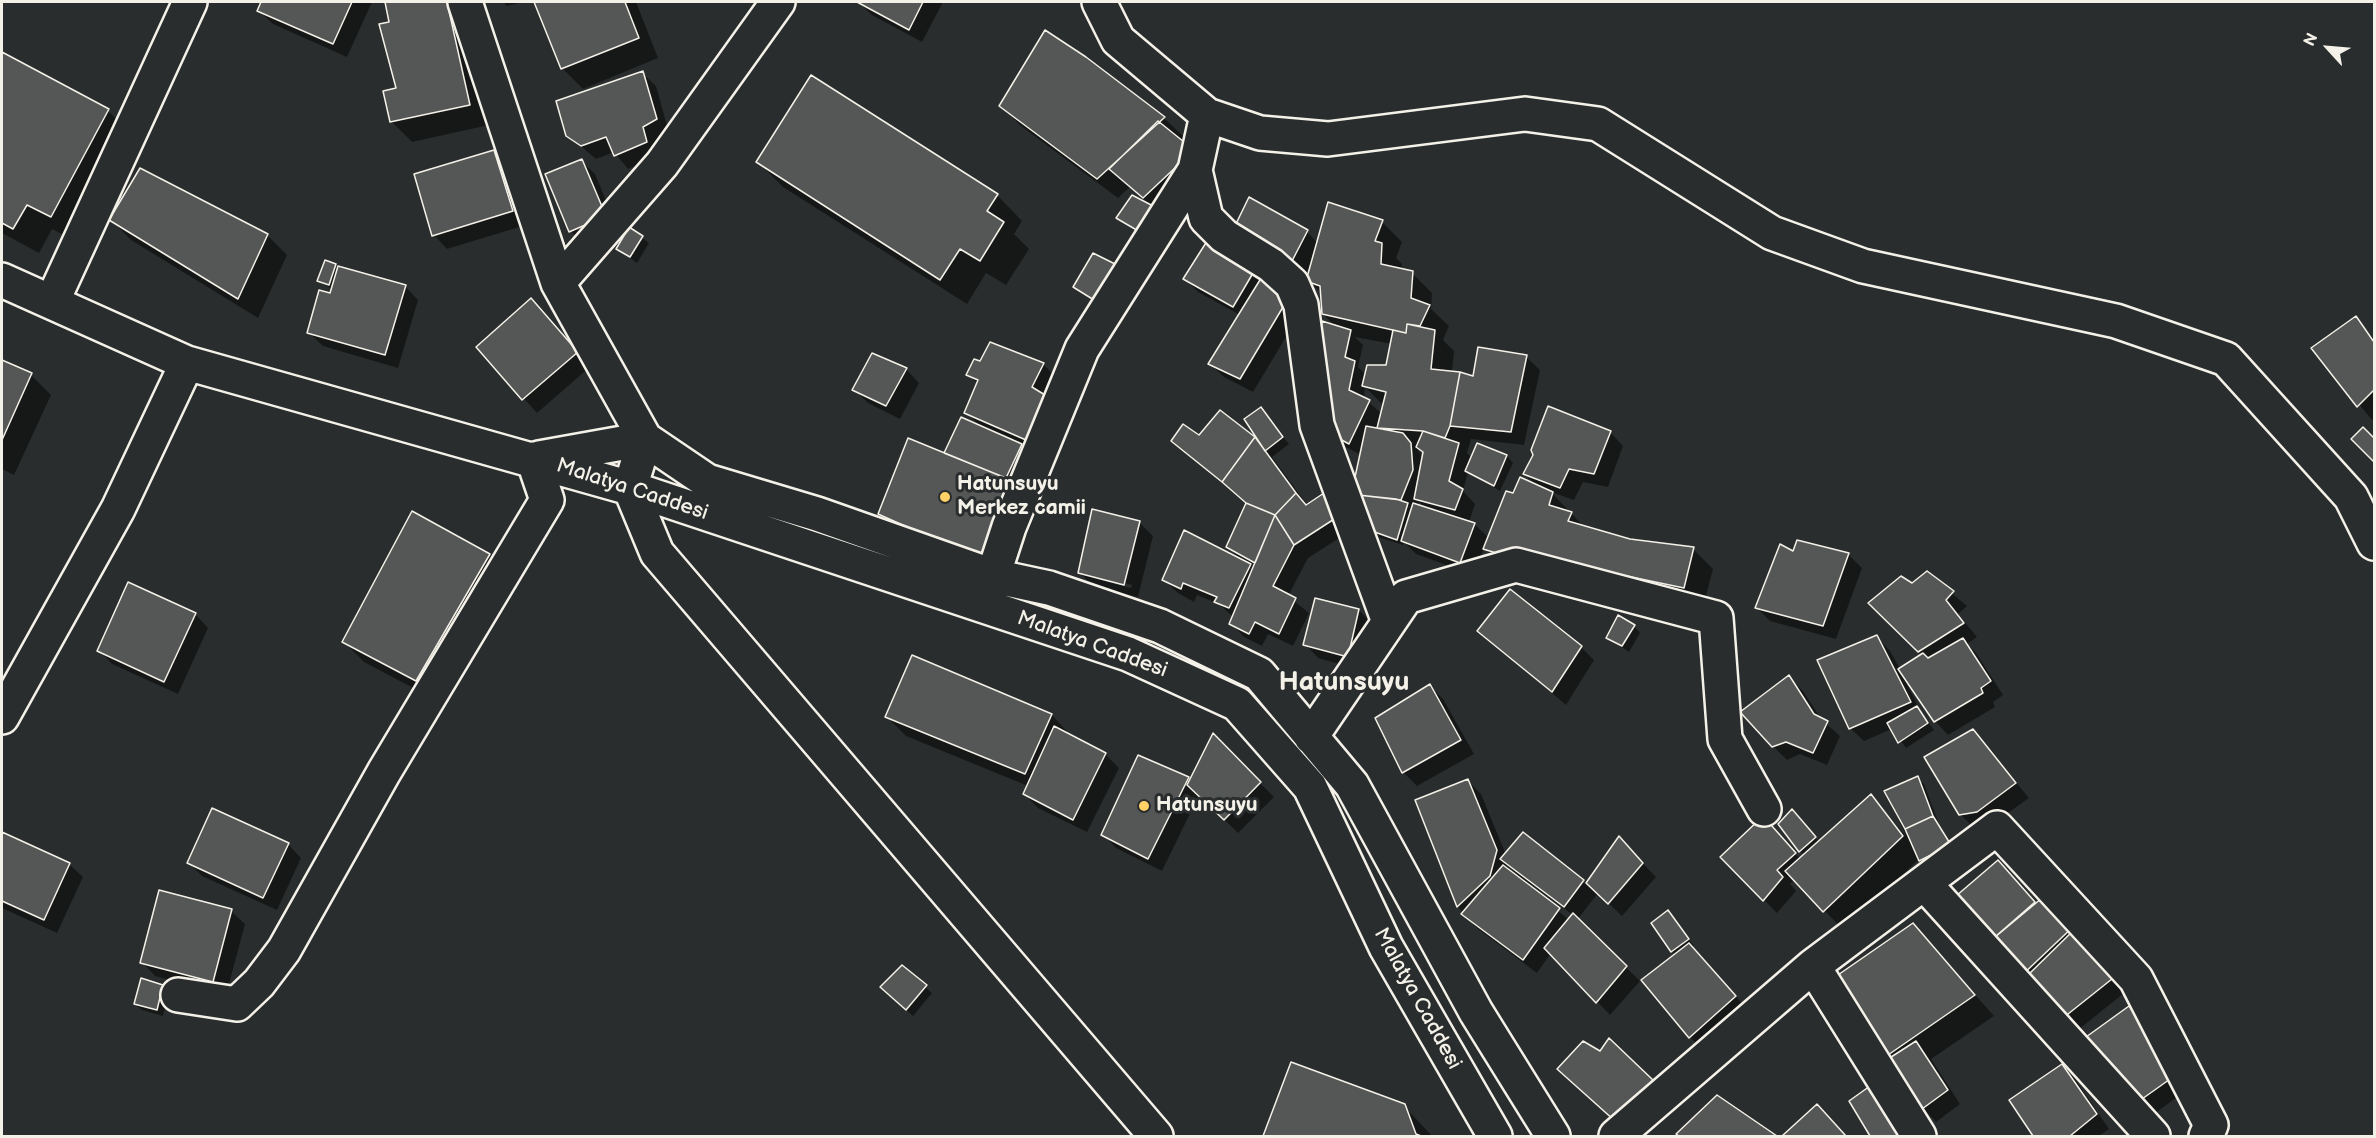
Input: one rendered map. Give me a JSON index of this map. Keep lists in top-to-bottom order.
{
  "streets": {
    "street": ["Malatya Caddesi"]
  },
  "districts": ["Hatunsuyu"],
  "places": ["Hatunsuyu Merkez camii", "Hatunsuyu"],
  "north": "top left"
}
